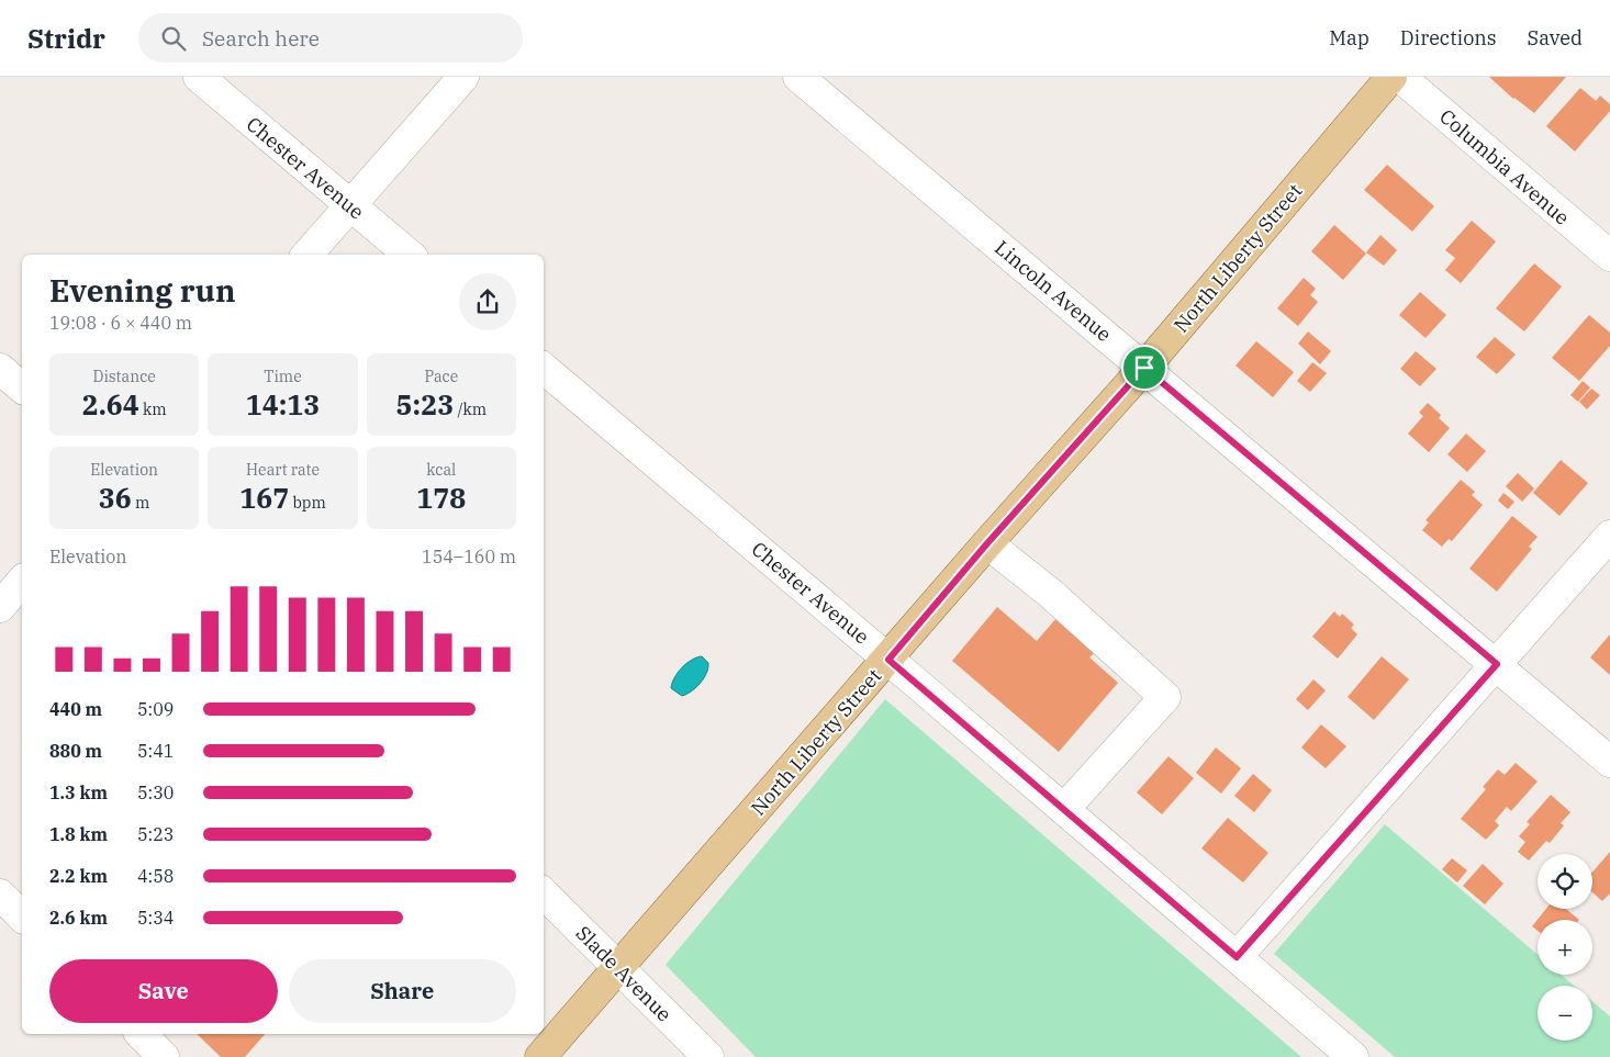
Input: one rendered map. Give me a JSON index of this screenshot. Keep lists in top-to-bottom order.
{
  "streets": {
    "main road": ["North Liberty Street"],
    "street": [
      "Columbia Avenue",
      "Chester Avenue",
      "Lincoln Avenue",
      "Slade Avenue"
    ]
  },
  "crossings": [
    ["Chester Avenue", "North Liberty Street"],
    ["North Liberty Street", "Lincoln Avenue"],
    ["North Liberty Street", "Slade Avenue"]
  ],
  "page": {
    "header": "Stridr",
    "search": "Search here",
    "nav": ["Map", "Directions", "Saved"],
    "heading": ["Evening run", "19:08 · 6 × 440 m"],
    "stats": [
      ["Distance", "2.64 km"],
      ["Time", "14:13"],
      ["Pace", "5:23 /km"],
      ["Elevation", "36 m"],
      ["Heart rate", "167 bpm"],
      ["kcal", "178"]
    ],
    "chart": ["Elevation", "154–160 m"],
    "list": [
      {
        "name": "440 m",
        "note": "5:09"
      },
      {
        "name": "880 m",
        "note": "5:41"
      },
      {
        "name": "1.3 km",
        "note": "5:30"
      },
      {
        "name": "1.8 km",
        "note": "5:23"
      },
      {
        "name": "2.2 km",
        "note": "4:58"
      },
      {
        "name": "2.6 km",
        "note": "5:34"
      }
    ],
    "map_buttons": ["+", "−"],
    "buttons": ["Save", "Share"]
  }
}
